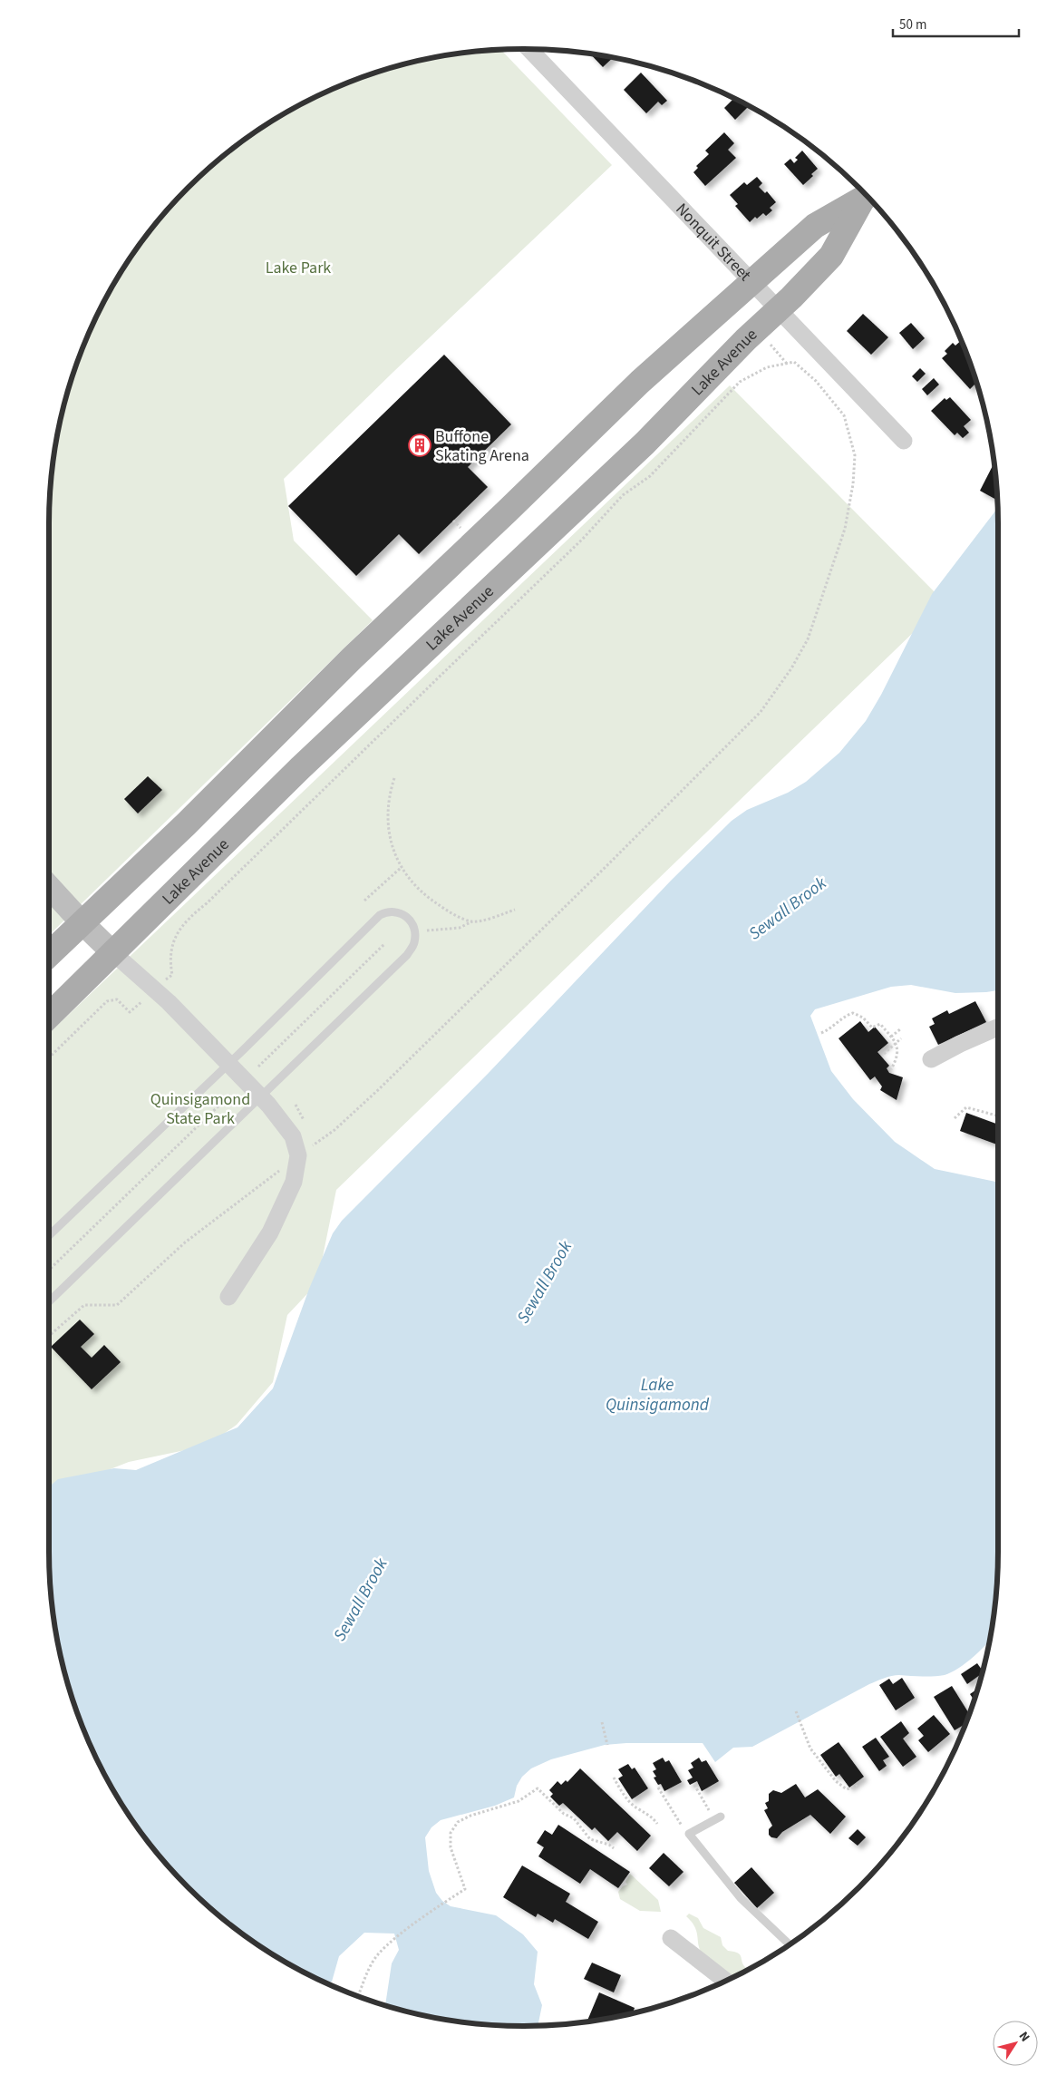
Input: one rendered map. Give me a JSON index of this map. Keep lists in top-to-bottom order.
{
  "streets": {
    "main road": ["Lake Avenue"],
    "street": ["Nonquit Street"]
  },
  "crossings": [
    ["Nonquit Street", "Lake Avenue"]
  ],
  "water": ["Sewall Brook", "Lake Quinsigamond"],
  "parks": ["Lake Park", "Quinsigamond State Park"],
  "places": {
    "building": ["Buffone Skating Arena"]
  },
  "scale_bar": "50 m",
  "north": "top right"
}
